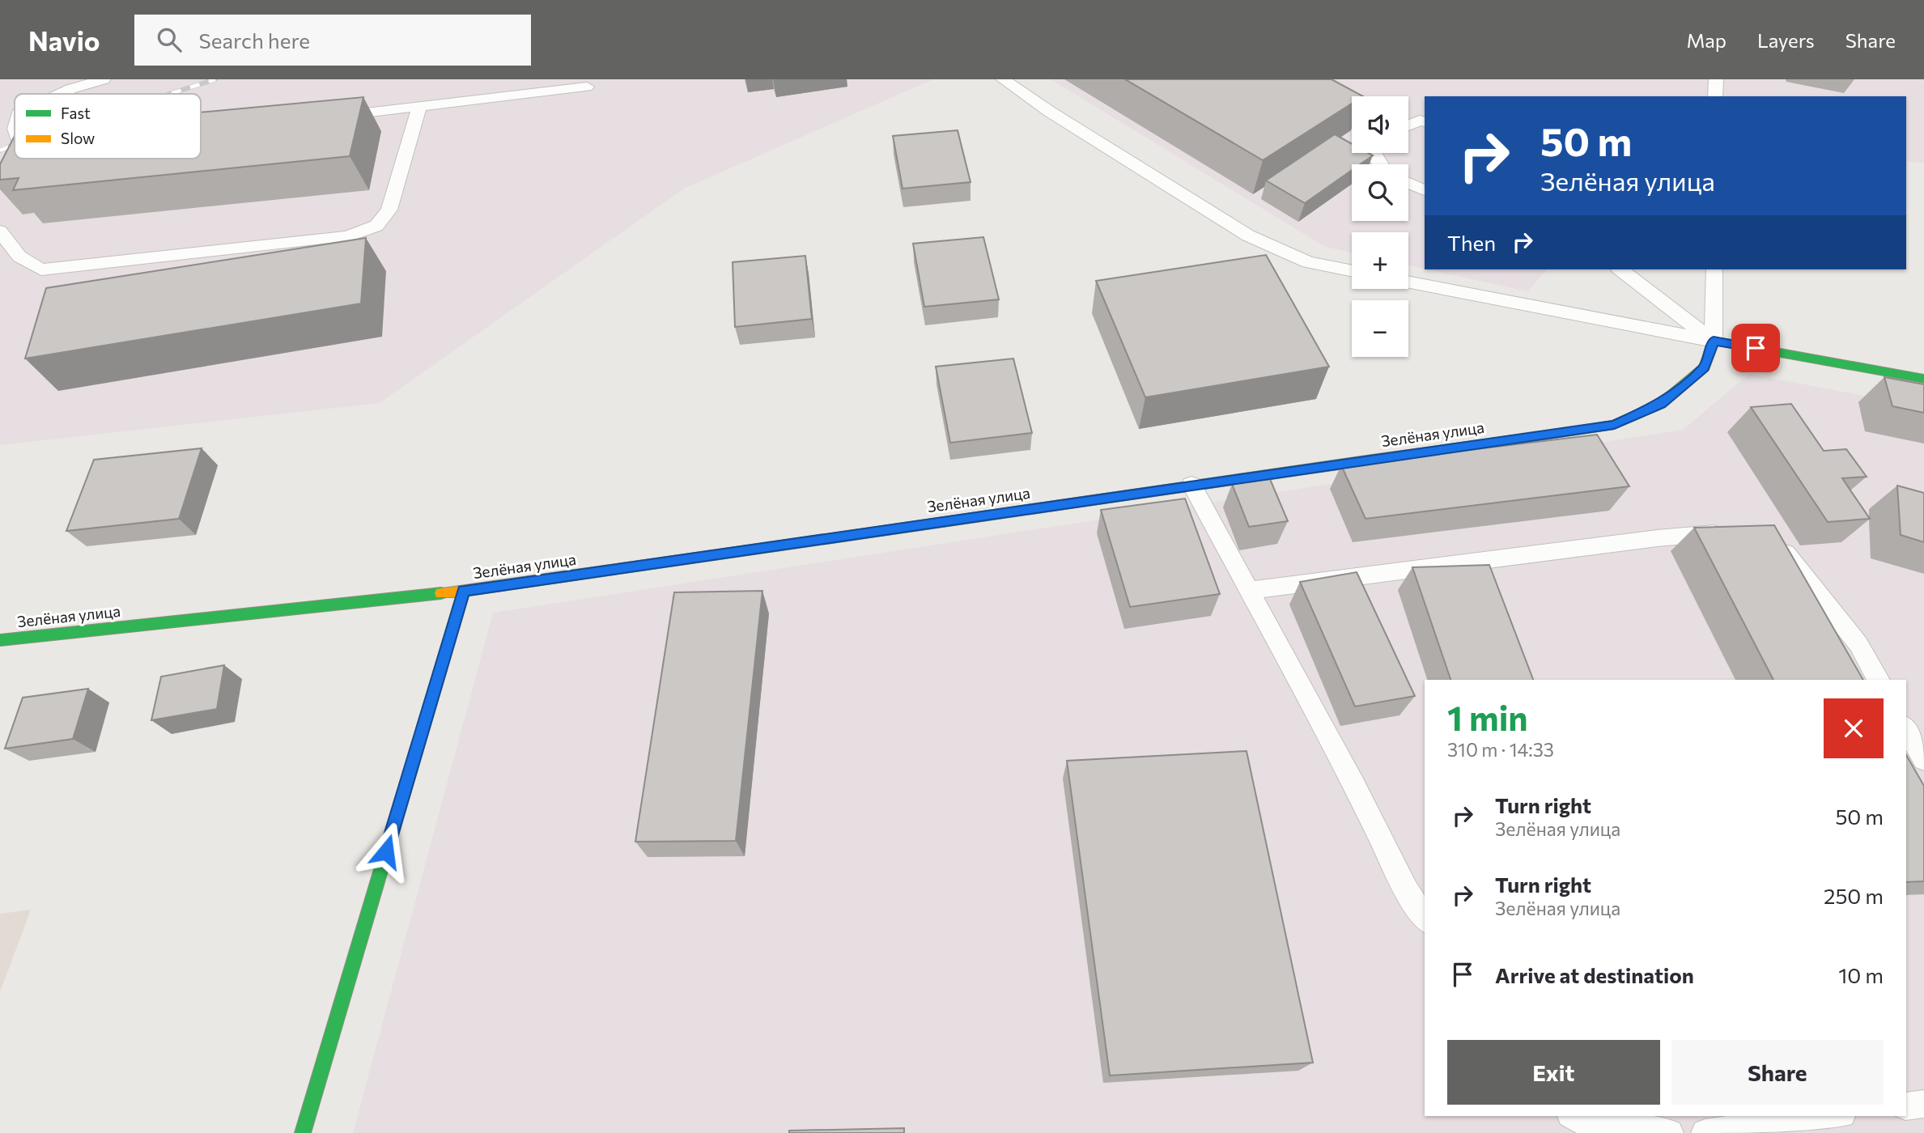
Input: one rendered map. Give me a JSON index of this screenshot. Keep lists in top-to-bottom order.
{
  "streets": {
    "street": ["Зелёная улица"]
  },
  "legend": ["Fast", "Slow"],
  "page": {
    "header": "Navio",
    "search": "Search here",
    "nav": ["Map", "Layers", "Share"],
    "map_buttons": ["+", "−"],
    "turn": ["50 m", "Зелёная улица"],
    "then": "Then",
    "heading": ["1 min", "310 m · 14:33"],
    "list": [
      {
        "name": "Turn right",
        "note": "Зелёная улица",
        "value": "50 m"
      },
      {
        "name": "Turn right",
        "note": "Зелёная улица",
        "value": "250 m"
      },
      {
        "name": "Arrive at destination",
        "value": "10 m"
      }
    ],
    "buttons": ["Exit", "Share"]
  }
}
